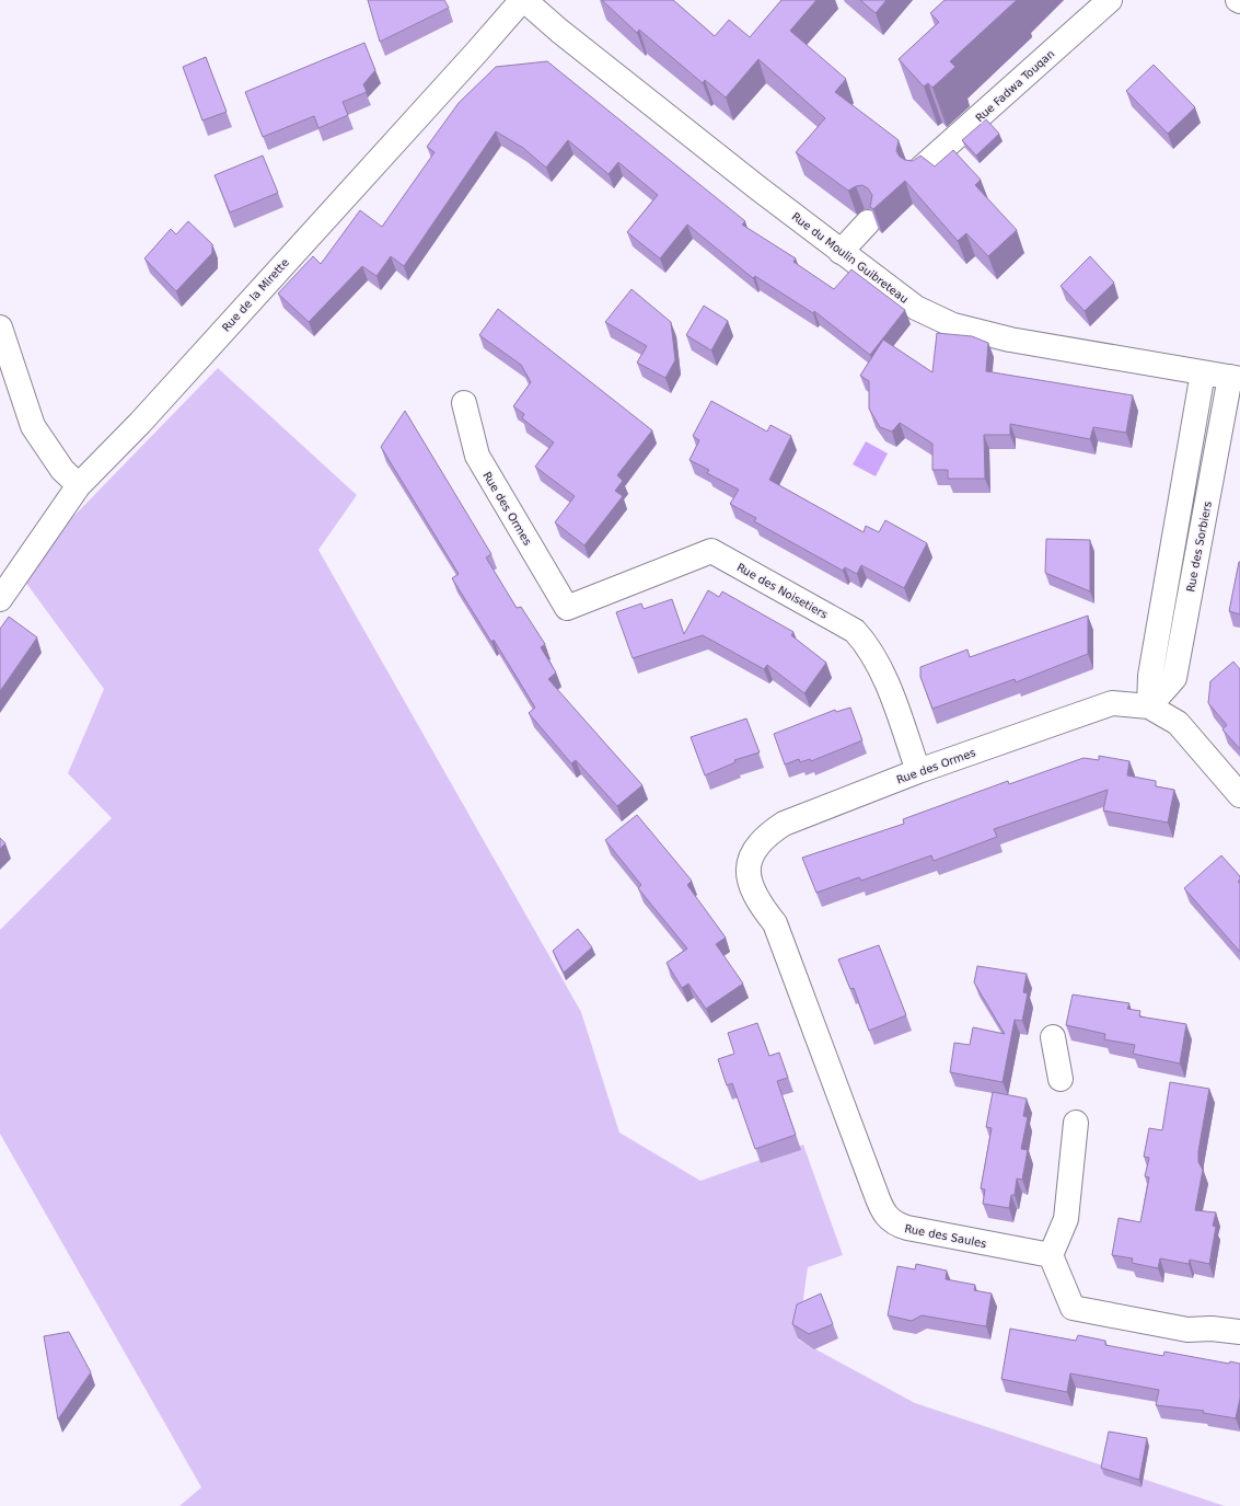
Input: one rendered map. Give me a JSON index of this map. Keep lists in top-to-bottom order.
{
  "streets": {
    "street": [
      "Rue Fadwa Touqan",
      "Rue du Moulin Guibreteau",
      "Rue de la Mirette",
      "Rue des Ormes",
      "Rue des Sorbiers",
      "Rue des Noisetiers",
      "Rue des Saules"
    ]
  },
  "crossings": [
    ["Rue du Moulin Guibreteau", "Rue de la Mirette"],
    ["Rue du Moulin Guibreteau", "Rue des Sorbiers"],
    ["Rue des Ormes", "Rue des Sorbiers"],
    ["Rue des Ormes", "Rue des Noisetiers"],
    ["Rue des Ormes", "Rue des Saules"]
  ]
}
